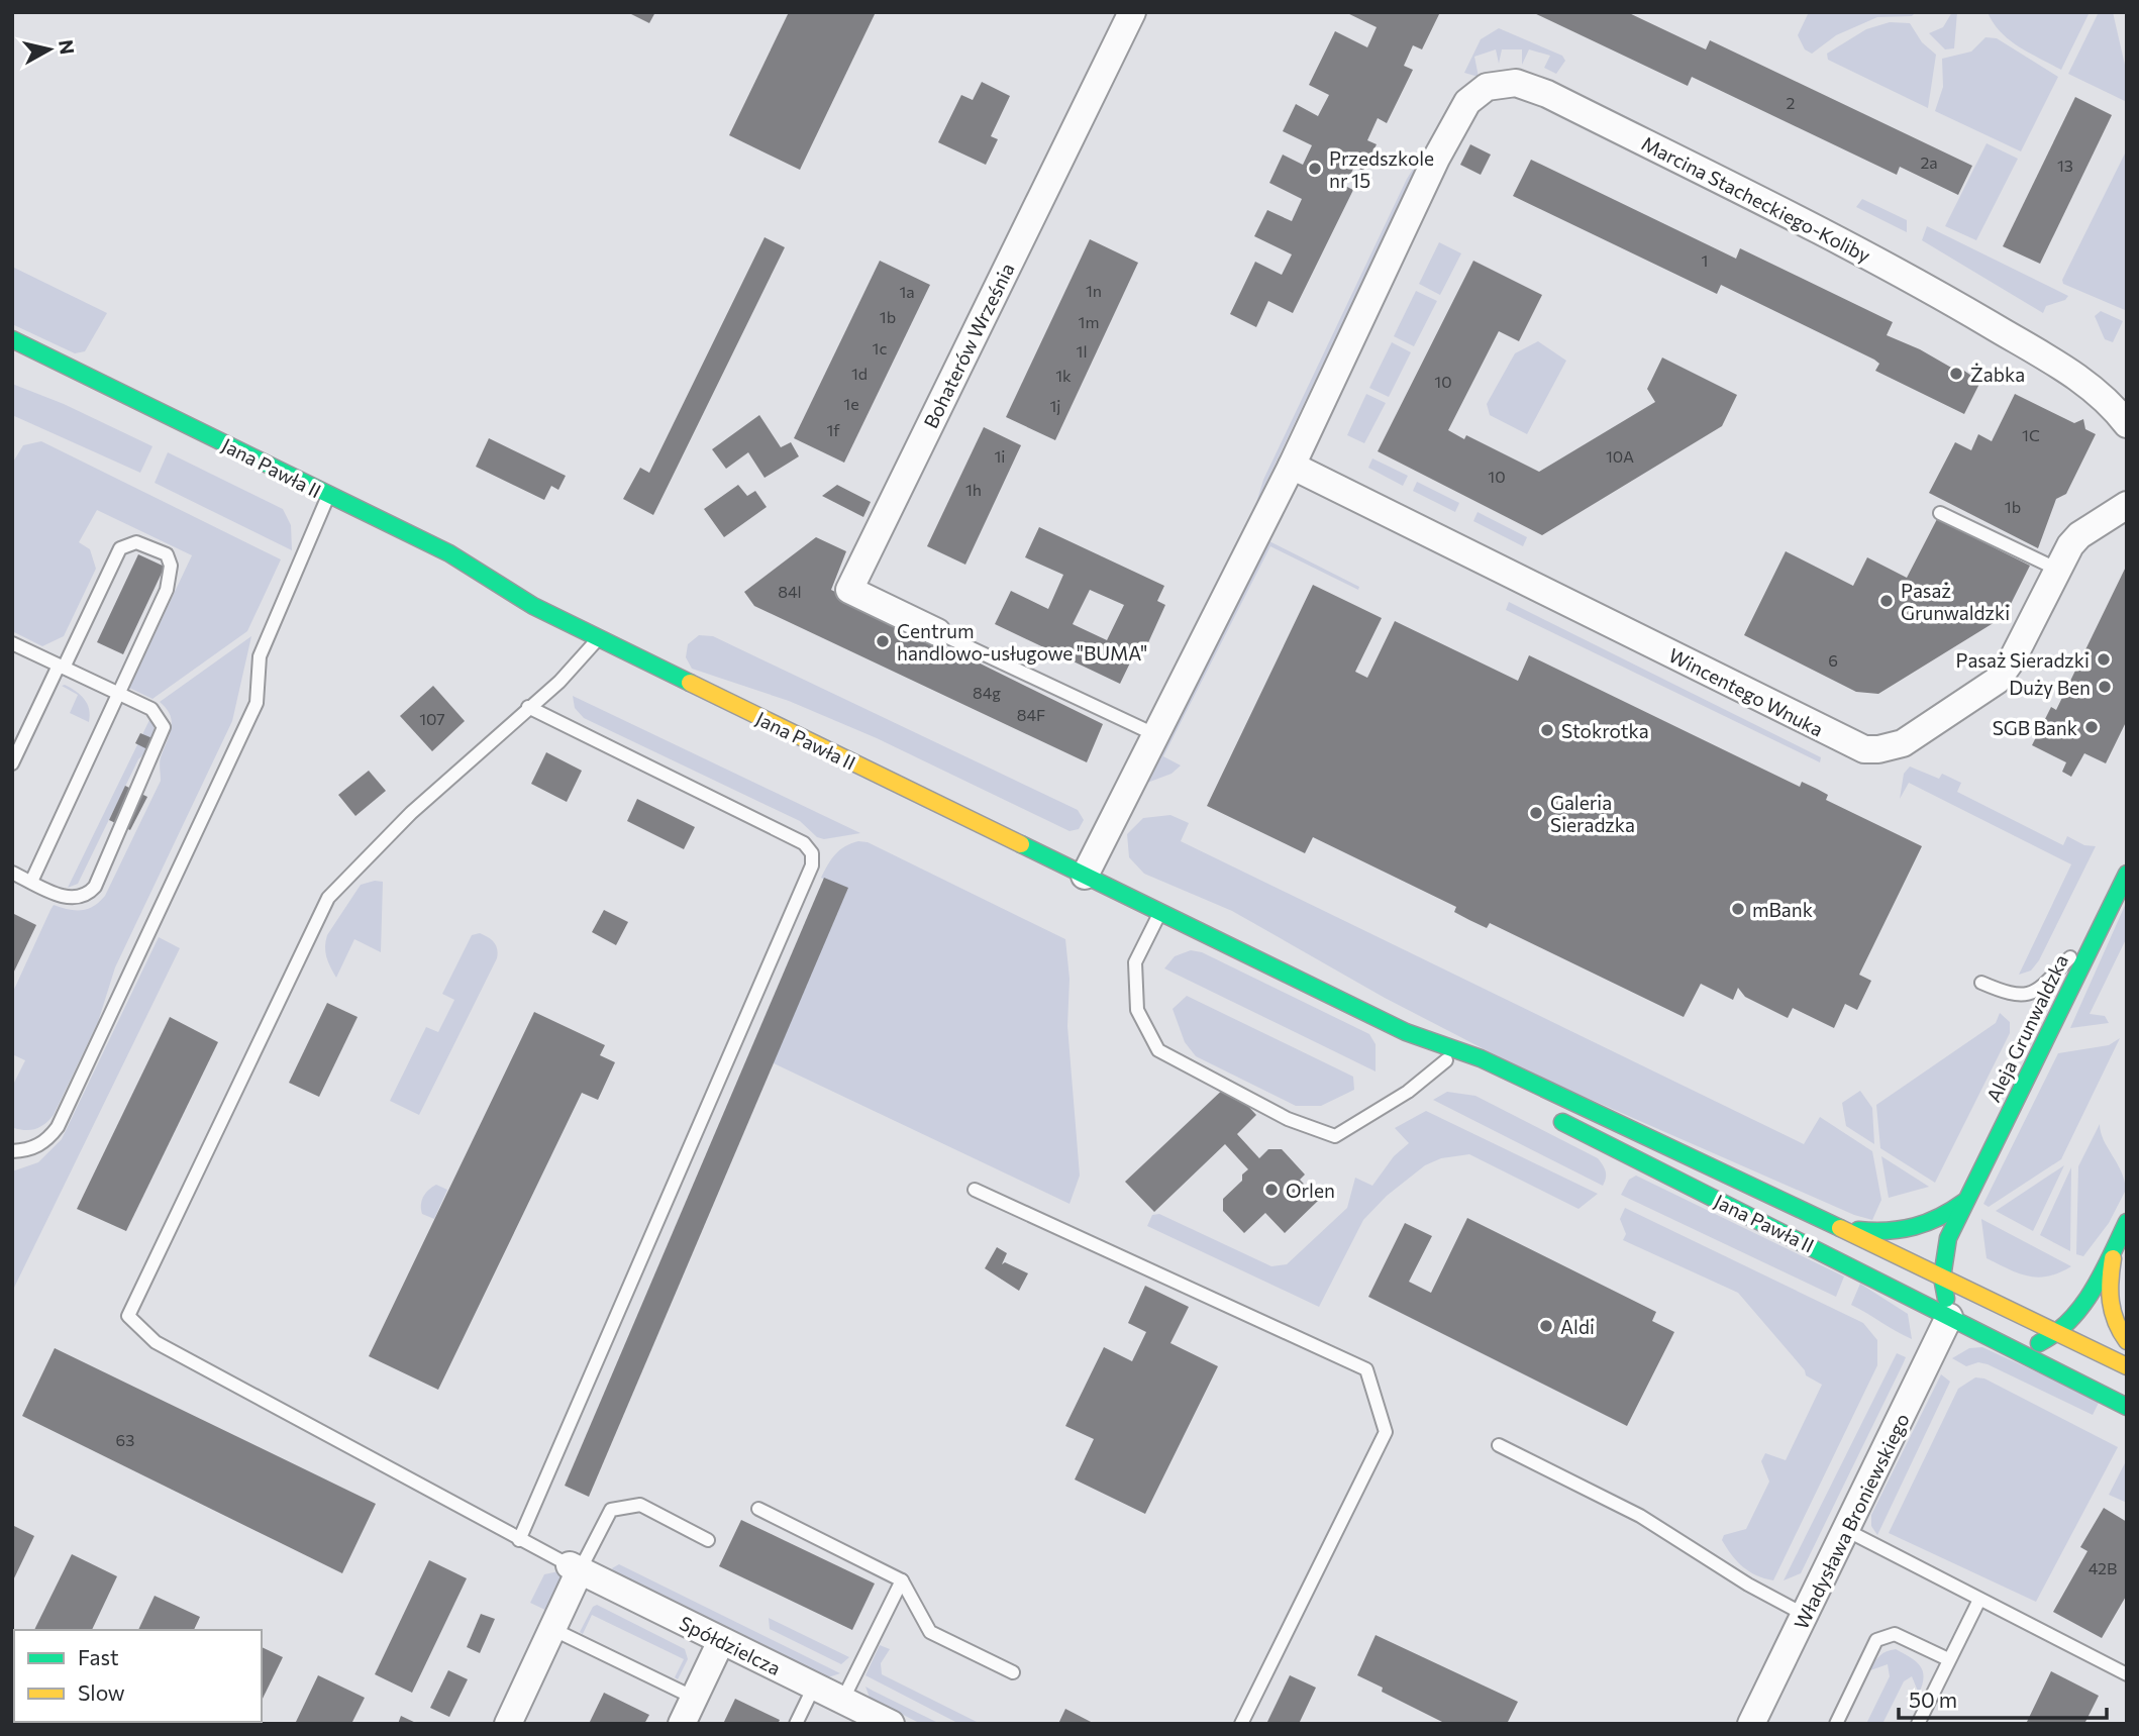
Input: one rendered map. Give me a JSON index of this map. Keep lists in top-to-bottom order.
{
  "streets": {
    "main road": ["Jana Pawła II", "Aleja Grunwaldzka"],
    "street": [
      "Marcina Stacheckiego-Koliby",
      "Bohaterów Września",
      "Wincentego Wnuka",
      "Władysława Broniewskiego",
      "Spółdzielcza"
    ]
  },
  "crossings": [
    ["Marcina Stacheckiego-Koliby", "Jana Pawła II"],
    ["Marcina Stacheckiego-Koliby", "Wincentego Wnuka"],
    ["Jana Pawła II", "Aleja Grunwaldzka"],
    ["Jana Pawła II", "Władysława Broniewskiego"],
    ["Aleja Grunwaldzka", "Władysława Broniewskiego"]
  ],
  "places": [
    "Przedszkole nr 15",
    "Żabka",
    "Pasaż Grunwaldzki",
    "Centrum handlowo-usługowe \"BUMA\"",
    "Pasaż Sieradzki",
    "Duży Ben",
    "SGB Bank",
    "Stokrotka",
    "Galeria Sieradzka",
    "mBank",
    "Orlen",
    "Aldi"
  ],
  "house_numbers": [
    "2",
    "2a",
    "13",
    "1",
    "1n",
    "1a",
    "1b",
    "1m",
    "1c",
    "1l",
    "1d",
    "1k",
    "10",
    "1e",
    "1j",
    "1f",
    "1C",
    "1i",
    "10A",
    "10",
    "1h",
    "1b",
    "84l",
    "6",
    "84g",
    "84F",
    "107",
    "63",
    "42B"
  ],
  "legend": ["Fast", "Slow"],
  "scale_bar": "50 m",
  "north": "right"
}
